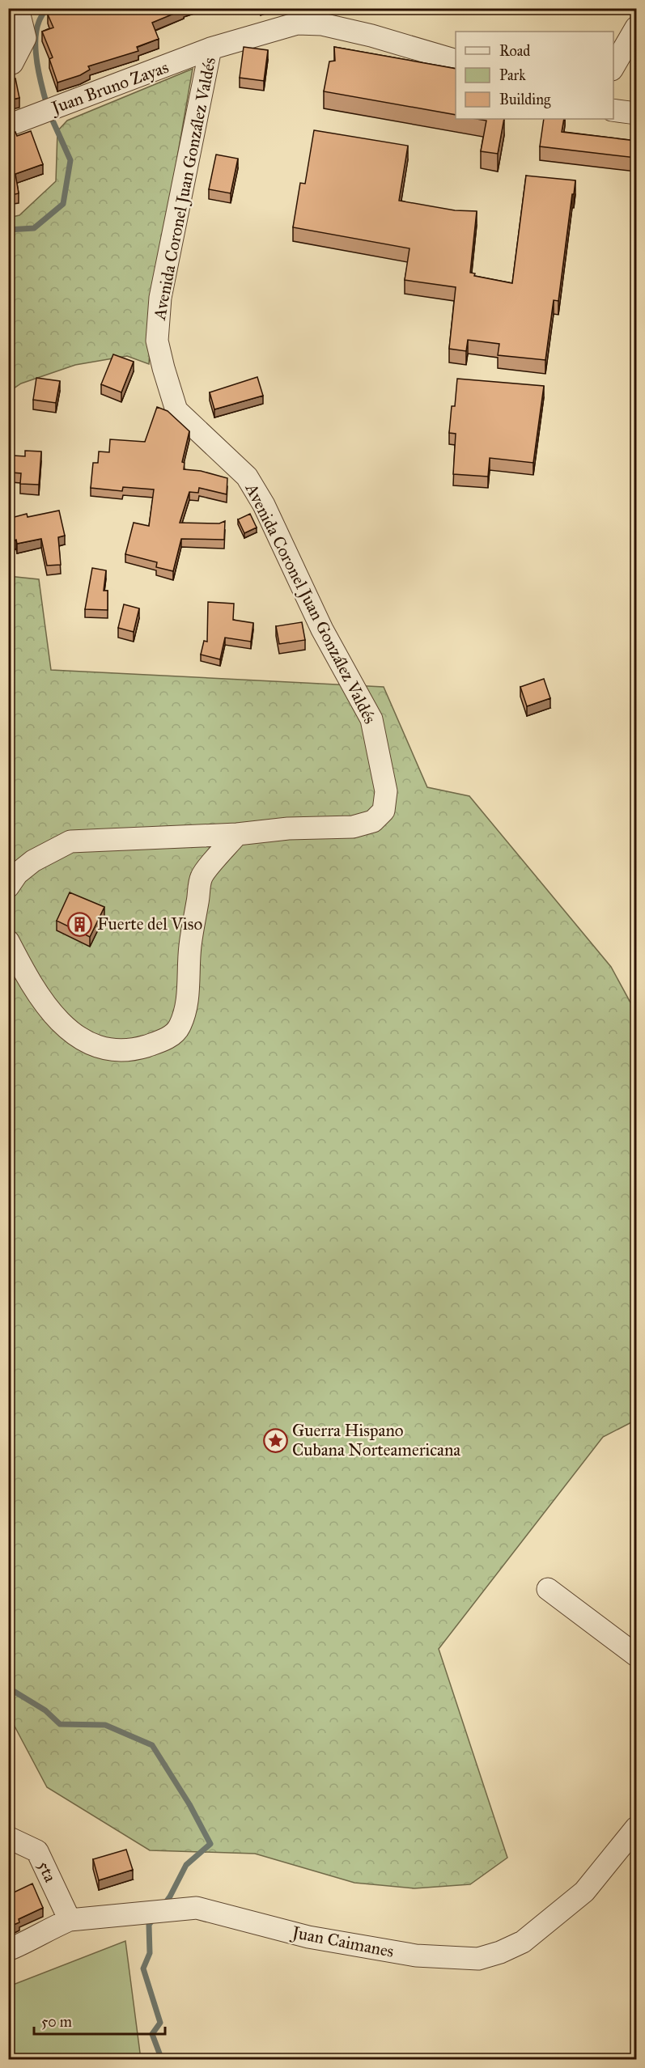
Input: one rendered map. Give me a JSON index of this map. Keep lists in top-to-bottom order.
{
  "streets": {
    "street": [
      "Juan Bruno Zayas",
      "Avenida Coronel Juan González Valdés",
      "5ta",
      "Juan Caimanes"
    ]
  },
  "crossings": [
    ["Juan Bruno Zayas", "Avenida Coronel Juan González Valdés"],
    ["5ta", "Juan Caimanes"]
  ],
  "places": {
    "building": ["Fuerte del Viso"],
    "place": ["Guerra Hispano Cubana Norteamericana"]
  },
  "legend": ["Road", "Park", "Building"],
  "scale_bar": "50 m"
}
